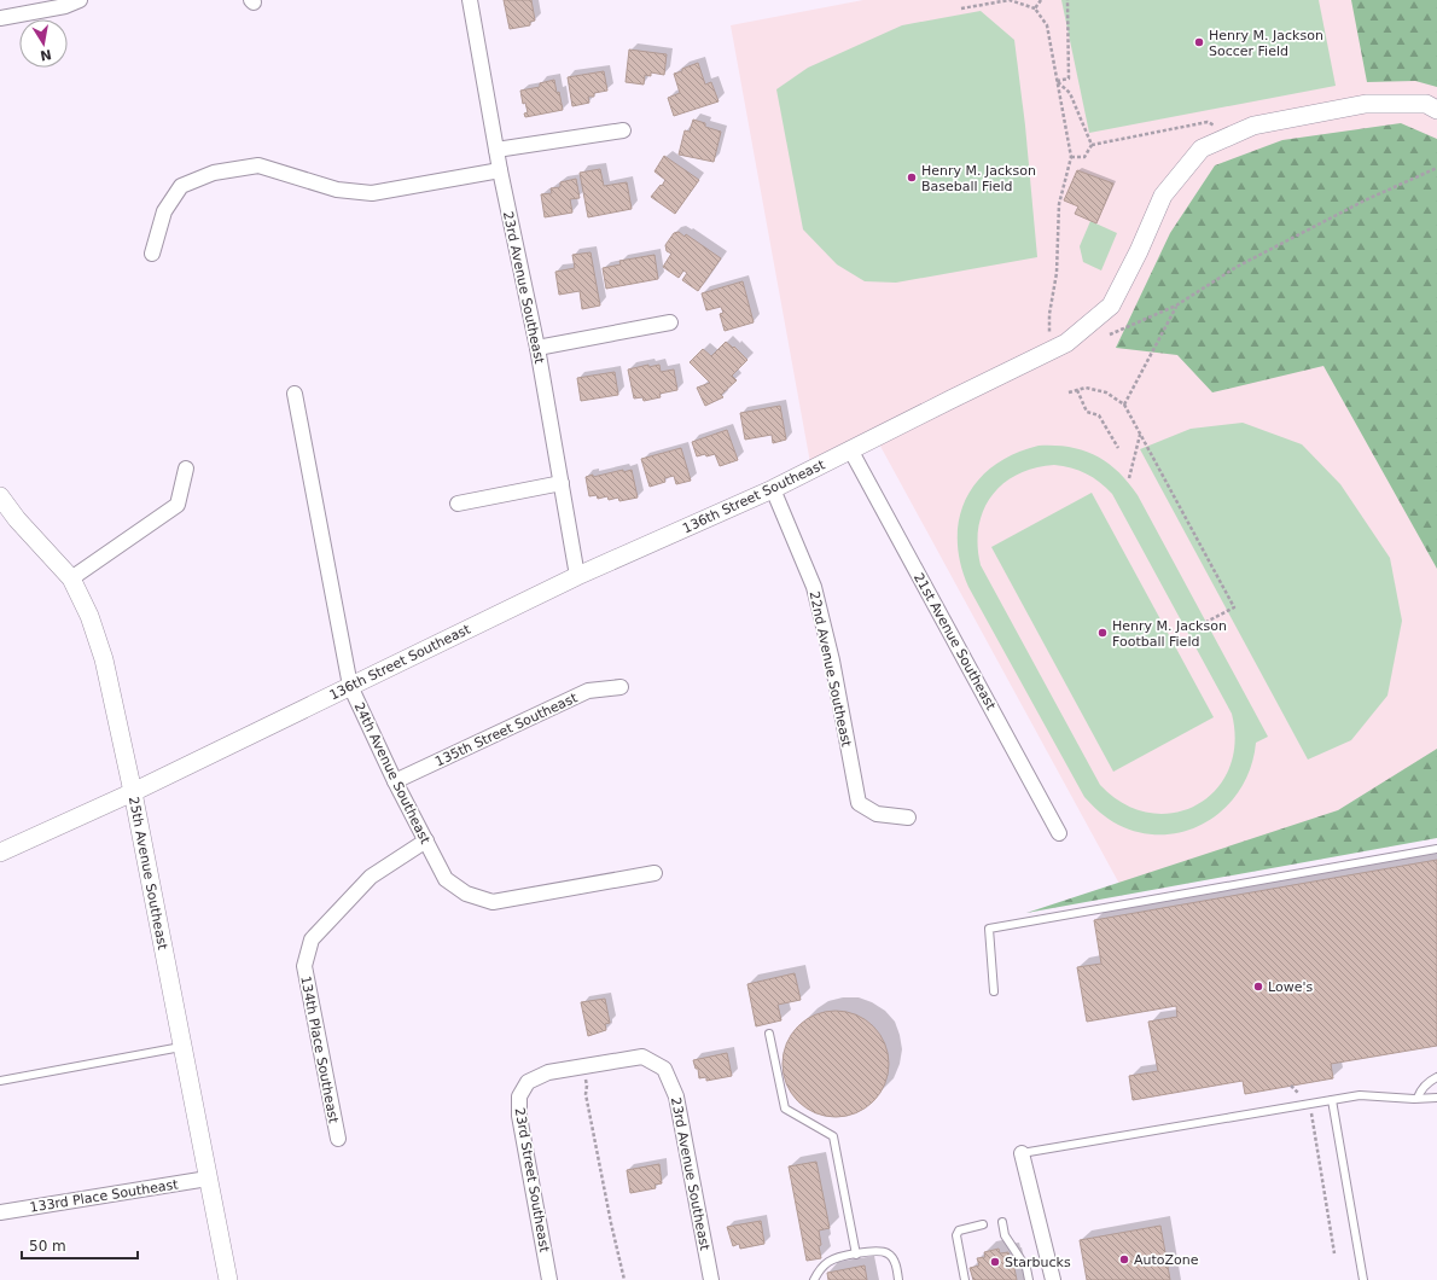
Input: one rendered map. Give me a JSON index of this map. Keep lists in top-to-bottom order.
{
  "streets": {
    "street": [
      "23rd Avenue Southeast",
      "136th Street Southeast",
      "21st Avenue Southeast",
      "22nd Avenue Southeast",
      "135th Street Southeast",
      "24th Avenue Southeast",
      "25th Avenue Southeast",
      "134th Place Southeast",
      "23rd Street Southeast",
      "133rd Place Southeast"
    ]
  },
  "crossings": [
    ["23rd Avenue Southeast", "136th Street Southeast"],
    ["23rd Avenue Southeast", "23rd Street Southeast"],
    ["136th Street Southeast", "21st Avenue Southeast"],
    ["136th Street Southeast", "22nd Avenue Southeast"],
    ["136th Street Southeast", "24th Avenue Southeast"],
    ["136th Street Southeast", "25th Avenue Southeast"],
    ["135th Street Southeast", "24th Avenue Southeast"],
    ["24th Avenue Southeast", "134th Place Southeast"],
    ["25th Avenue Southeast", "133rd Place Southeast"]
  ],
  "places": [
    "Henry M. Jackson Soccer Field",
    "Henry M. Jackson Baseball Field",
    "Henry M. Jackson Football Field",
    "Lowe's",
    "AutoZone",
    "Starbucks"
  ],
  "scale_bar": "50 m",
  "north": "bottom"
}
